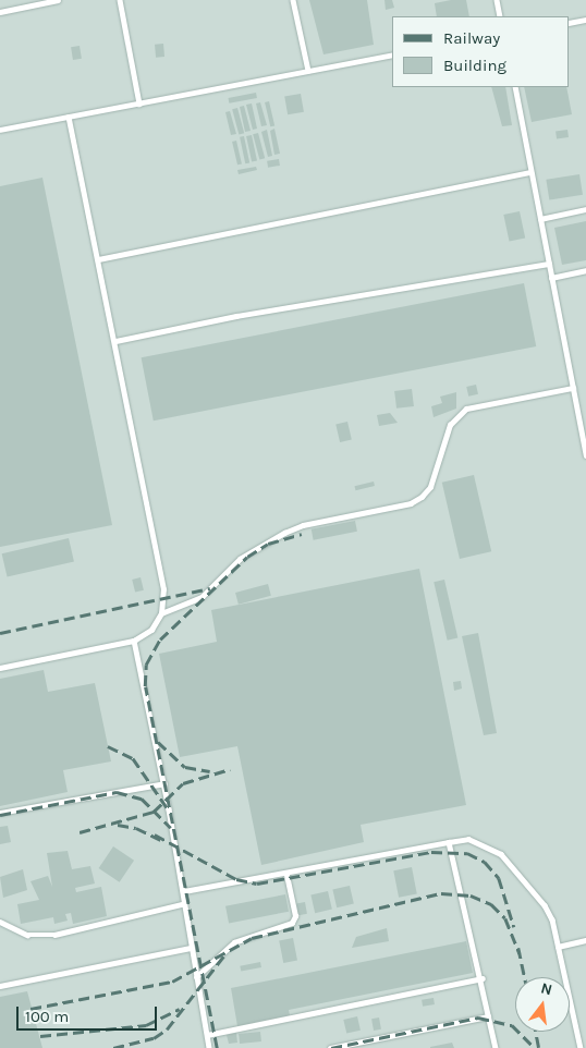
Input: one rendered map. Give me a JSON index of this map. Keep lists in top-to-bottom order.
{
  "legend": ["Railway", "Building"],
  "scale_bar": "100 m",
  "north": "top"
}
